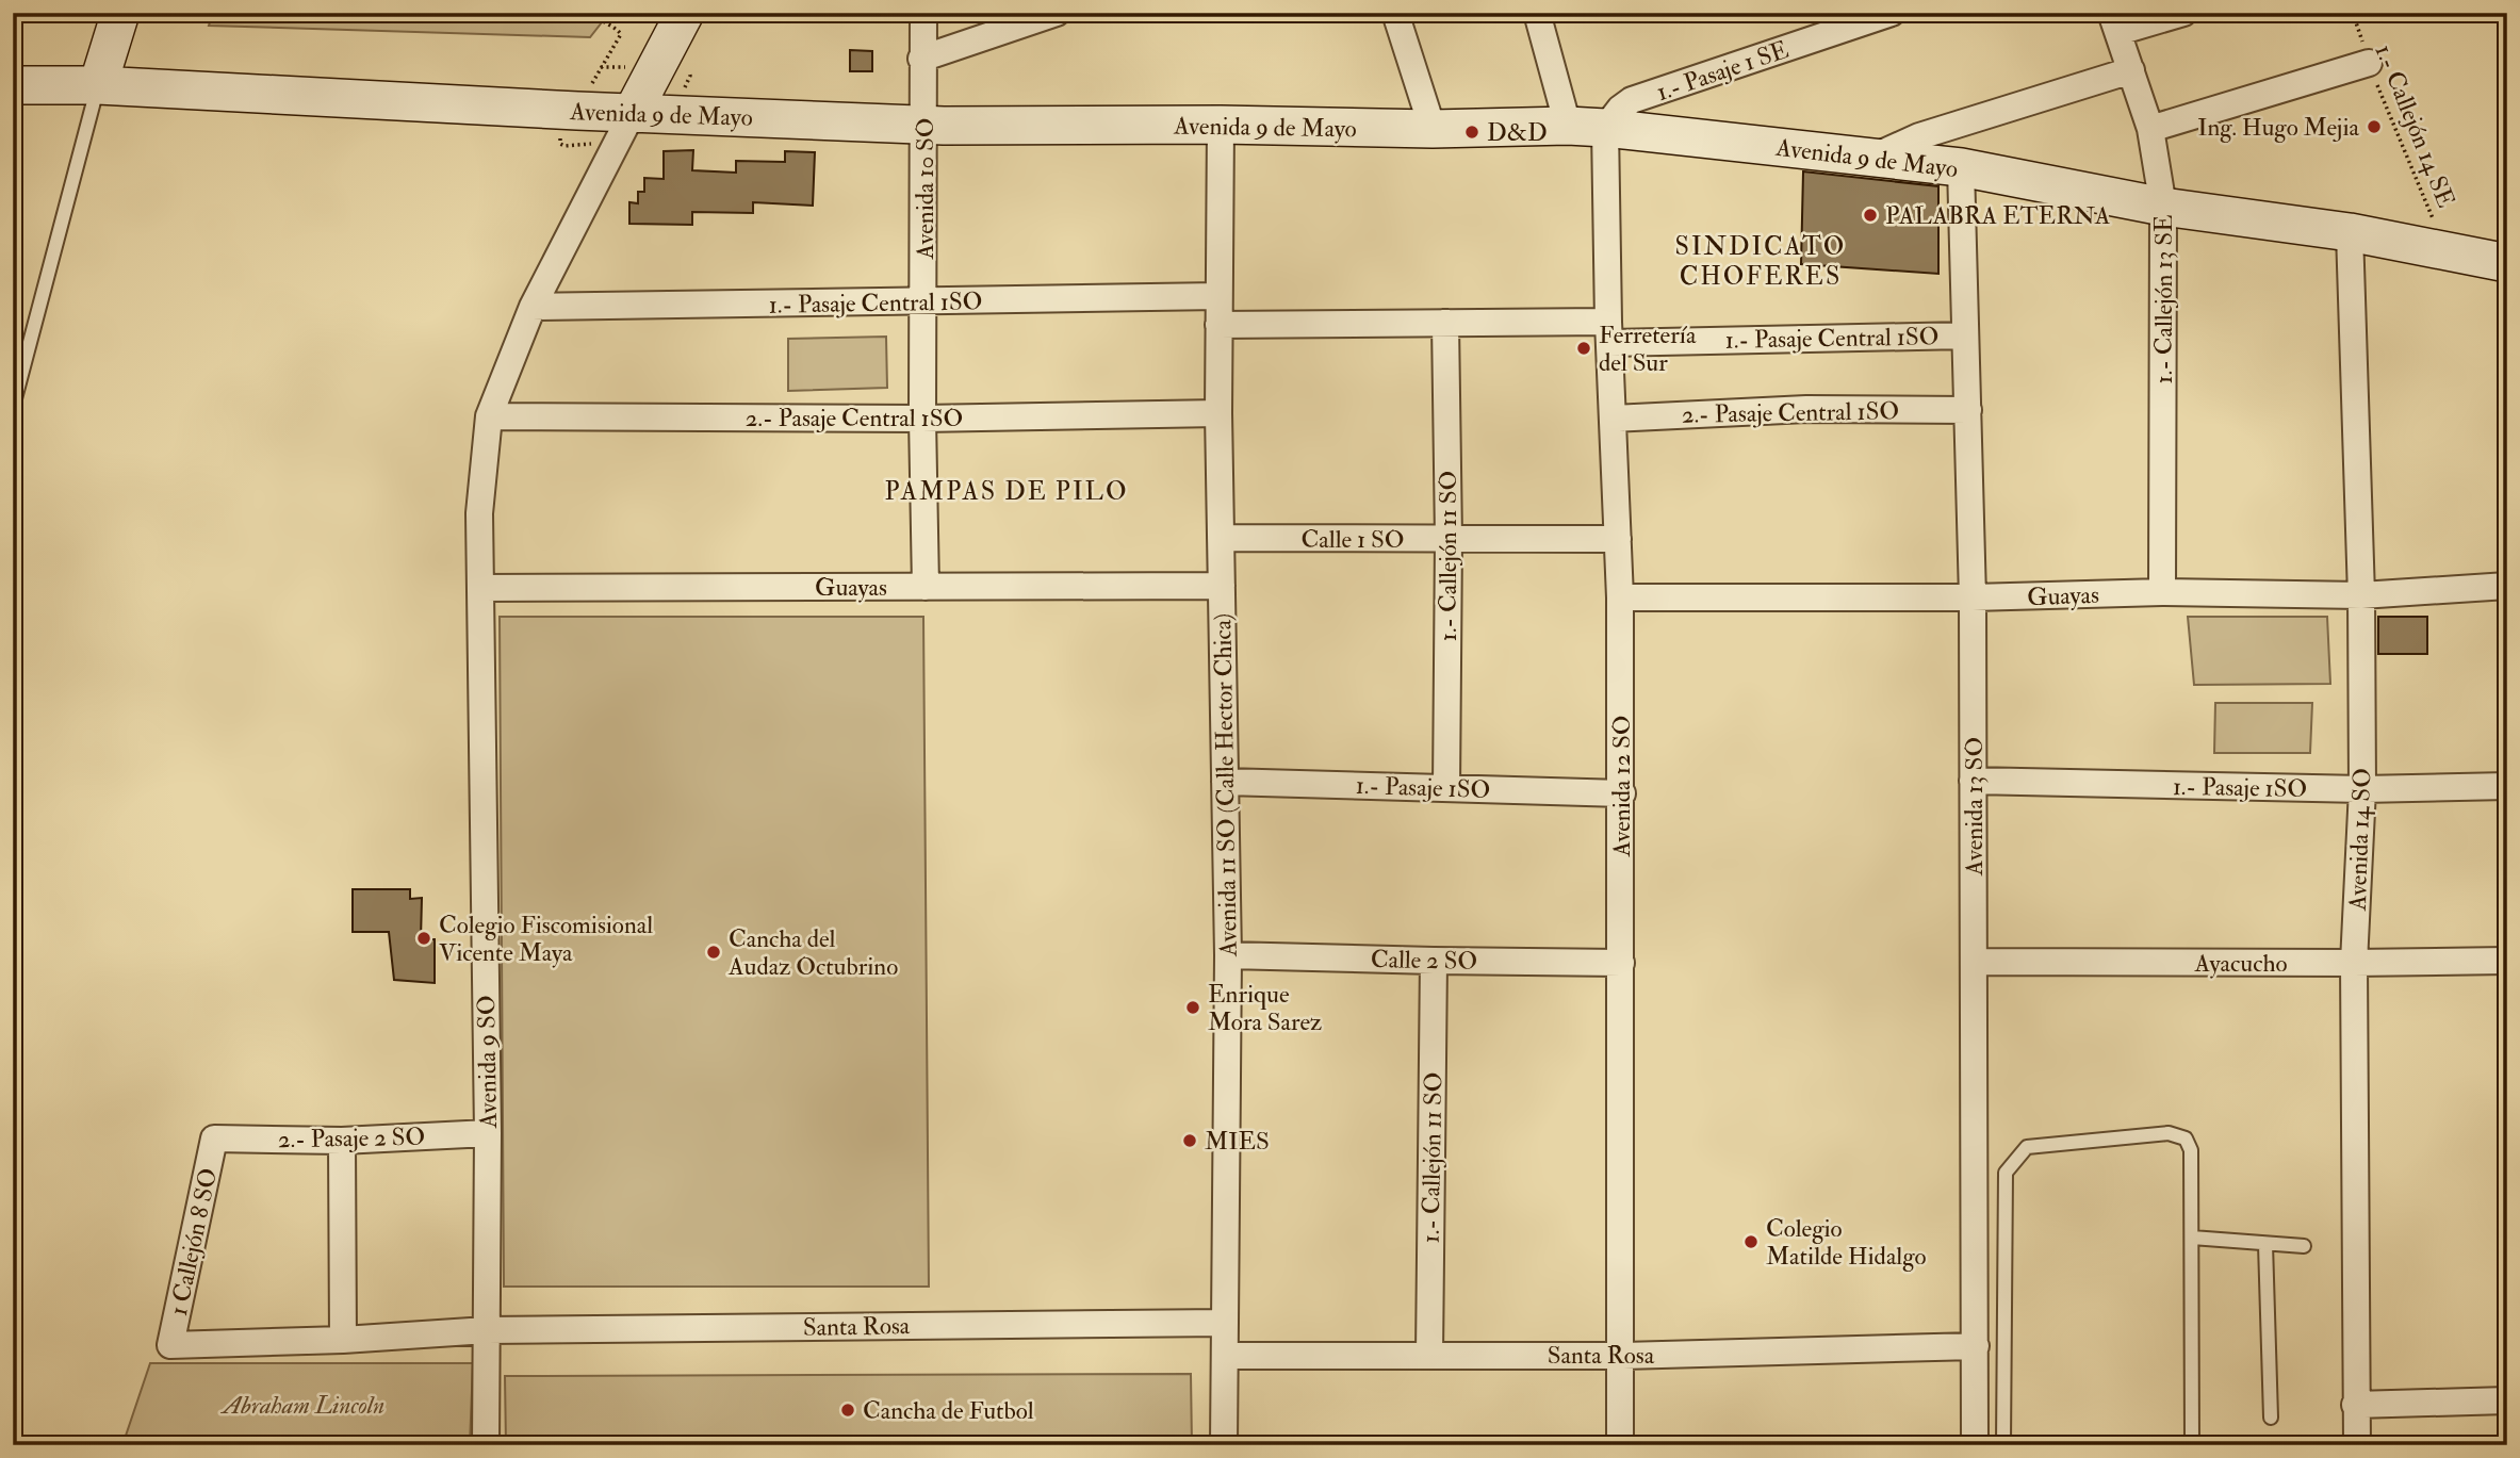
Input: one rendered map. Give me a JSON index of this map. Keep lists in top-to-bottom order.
{
  "streets": {
    "street": [
      "1.- Pasaje 1 SE",
      "Avenida 9 de Mayo",
      "Avenida 10 SO",
      "1.- Callejón 13 SE",
      "1.- Pasaje Central 1SO",
      "2.- Pasaje Central 1SO",
      "Calle 1 SO",
      "1.- Callejón 11 SO",
      "Guayas",
      "Avenida 11 SO (Calle Hector Chica)",
      "Avenida 12 SO",
      "1.- Pasaje 1SO",
      "Avenida 13 SO",
      "Avenida 14 SO",
      "Calle 2 SO",
      "Ayacucho",
      "Avenida 9 SO",
      "2.- Pasaje 2 SO",
      "1 Callejón 8 SO",
      "Santa Rosa"
    ],
    "path": ["1.- Callejón 14 SE"]
  },
  "crossings": [
    ["1.- Pasaje 1 SE", "Avenida 9 de Mayo"],
    ["1.- Pasaje 1 SE", "Avenida 12 SO"],
    ["Avenida 9 de Mayo", "1.- Callejón 14 SE"],
    ["Avenida 9 de Mayo", "Avenida 10 SO"],
    ["Avenida 9 de Mayo", "1.- Callejón 13 SE"],
    ["Avenida 9 de Mayo", "Avenida 11 SO (Calle Hector Chica)"],
    ["Avenida 9 de Mayo", "Avenida 12 SO"],
    ["Avenida 9 de Mayo", "Avenida 13 SO"],
    ["Avenida 9 de Mayo", "Avenida 14 SO"],
    ["Avenida 9 de Mayo", "Avenida 9 SO"],
    ["Avenida 10 SO", "1.- Pasaje Central 1SO"],
    ["Avenida 10 SO", "2.- Pasaje Central 1SO"],
    ["Avenida 10 SO", "Guayas"],
    ["1.- Callejón 13 SE", "Guayas"],
    ["1.- Pasaje Central 1SO", "1.- Callejón 11 SO"],
    ["1.- Pasaje Central 1SO", "Avenida 11 SO (Calle Hector Chica)"],
    ["1.- Pasaje Central 1SO", "Avenida 12 SO"],
    ["1.- Pasaje Central 1SO", "Avenida 13 SO"],
    ["1.- Pasaje Central 1SO", "Avenida 9 SO"],
    ["2.- Pasaje Central 1SO", "Avenida 11 SO (Calle Hector Chica)"],
    ["2.- Pasaje Central 1SO", "Avenida 12 SO"],
    ["2.- Pasaje Central 1SO", "Avenida 13 SO"],
    ["2.- Pasaje Central 1SO", "Avenida 9 SO"],
    ["Calle 1 SO", "1.- Callejón 11 SO"],
    ["Calle 1 SO", "Avenida 11 SO (Calle Hector Chica)"],
    ["Calle 1 SO", "Avenida 12 SO"],
    ["1.- Callejón 11 SO", "1.- Pasaje 1SO"],
    ["1.- Callejón 11 SO", "Calle 2 SO"],
    ["1.- Callejón 11 SO", "Santa Rosa"],
    ["Guayas", "Avenida 11 SO (Calle Hector Chica)"],
    ["Guayas", "Avenida 12 SO"],
    ["Guayas", "Avenida 13 SO"],
    ["Guayas", "Avenida 14 SO"],
    ["Guayas", "Avenida 9 SO"],
    ["Avenida 11 SO (Calle Hector Chica)", "1.- Pasaje 1SO"],
    ["Avenida 11 SO (Calle Hector Chica)", "Calle 2 SO"],
    ["Avenida 11 SO (Calle Hector Chica)", "Santa Rosa"],
    ["Avenida 12 SO", "1.- Pasaje 1SO"],
    ["Avenida 12 SO", "Calle 2 SO"],
    ["Avenida 12 SO", "Santa Rosa"],
    ["1.- Pasaje 1SO", "Avenida 13 SO"],
    ["1.- Pasaje 1SO", "Avenida 14 SO"],
    ["Avenida 13 SO", "Ayacucho"],
    ["Avenida 13 SO", "Santa Rosa"],
    ["Avenida 14 SO", "Ayacucho"],
    ["Avenida 9 SO", "2.- Pasaje 2 SO"],
    ["Avenida 9 SO", "Santa Rosa"],
    ["2.- Pasaje 2 SO", "1 Callejón 8 SO"],
    ["1 Callejón 8 SO", "Santa Rosa"]
  ],
  "districts": ["SINDICATO CHOFERES", "PAMPAS DE PILO"],
  "parks": ["Abraham Lincoln"],
  "places": [
    "Ing. Hugo Mejia",
    "D&D",
    "PALABRA ETERNA",
    "Ferretería del Sur",
    "Colegio Fiscomisional Vicente Maya",
    "Cancha del Audaz Octubrino",
    "Enrique Mora Sarez",
    "MIES",
    "Colegio Matilde Hidalgo",
    "Cancha de Futbol"
  ]
}
